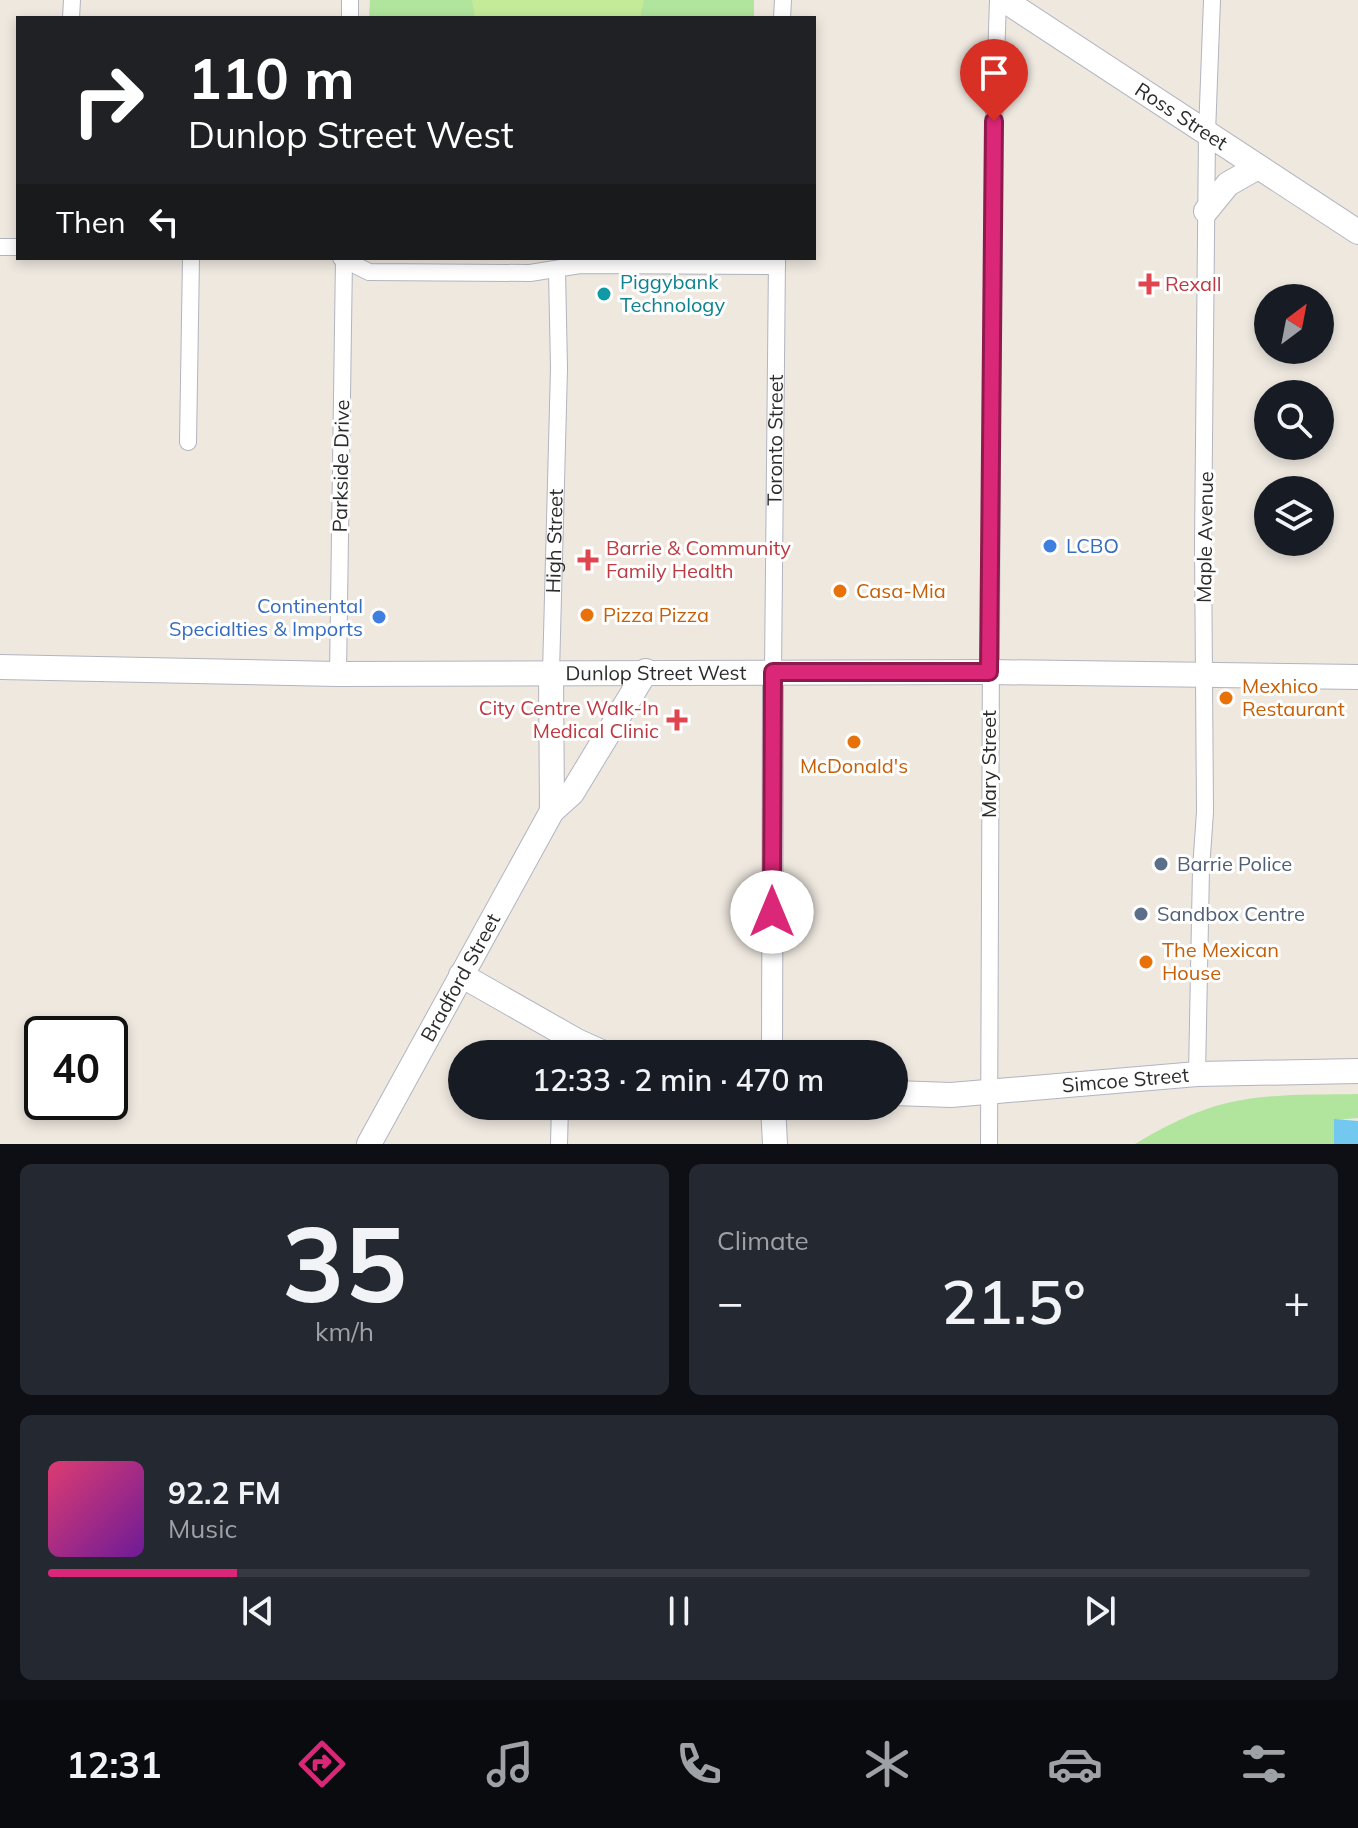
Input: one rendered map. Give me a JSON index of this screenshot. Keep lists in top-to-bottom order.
{
  "streets": {
    "main road": [
      "Ross Street",
      "High Street",
      "Dunlop Street West",
      "Bradford Street",
      "Simcoe Street"
    ],
    "street": [
      "Toronto Street",
      "Parkside Drive",
      "Maple Avenue",
      "Mary Street"
    ]
  },
  "crossings": [
    ["Ross Street", "Maple Avenue"],
    ["Ross Street", "Mary Street"],
    ["Toronto Street", "Dunlop Street West"],
    ["Parkside Drive", "Dunlop Street West"],
    ["Maple Avenue", "Dunlop Street West"],
    ["Maple Avenue", "Simcoe Street"],
    ["High Street", "Dunlop Street West"],
    ["High Street", "Bradford Street"],
    ["Dunlop Street West", "Mary Street"],
    ["Dunlop Street West", "Bradford Street"],
    ["Mary Street", "Simcoe Street"]
  ],
  "places": {
    "health": ["Rexall", "Barrie & Community Family Health", "City Centre Walk-In Medical Clinic"],
    "other": [
      "Piggybank Technology",
      "LCBO",
      "Casa-Mia",
      "Pizza Pizza",
      "Continental Specialties & Imports",
      "Mexhico Restaurant",
      "McDonald's",
      "Barrie Police",
      "Sandbox Centre",
      "The Mexican House"
    ]
  },
  "north": "top right",
  "page": {
    "turn": ["110 m", "Dunlop Street West"],
    "then": "Then",
    "limit": "40",
    "trip": "12:33 · 2 min · 470 m",
    "tile": [
      ["35", "km/h"],
      "Climate"
    ],
    "heat": ["−", "21.5°", "+"],
    "song": ["92.2 FM", "Music"],
    "tabs": "12:31"
  }
}
